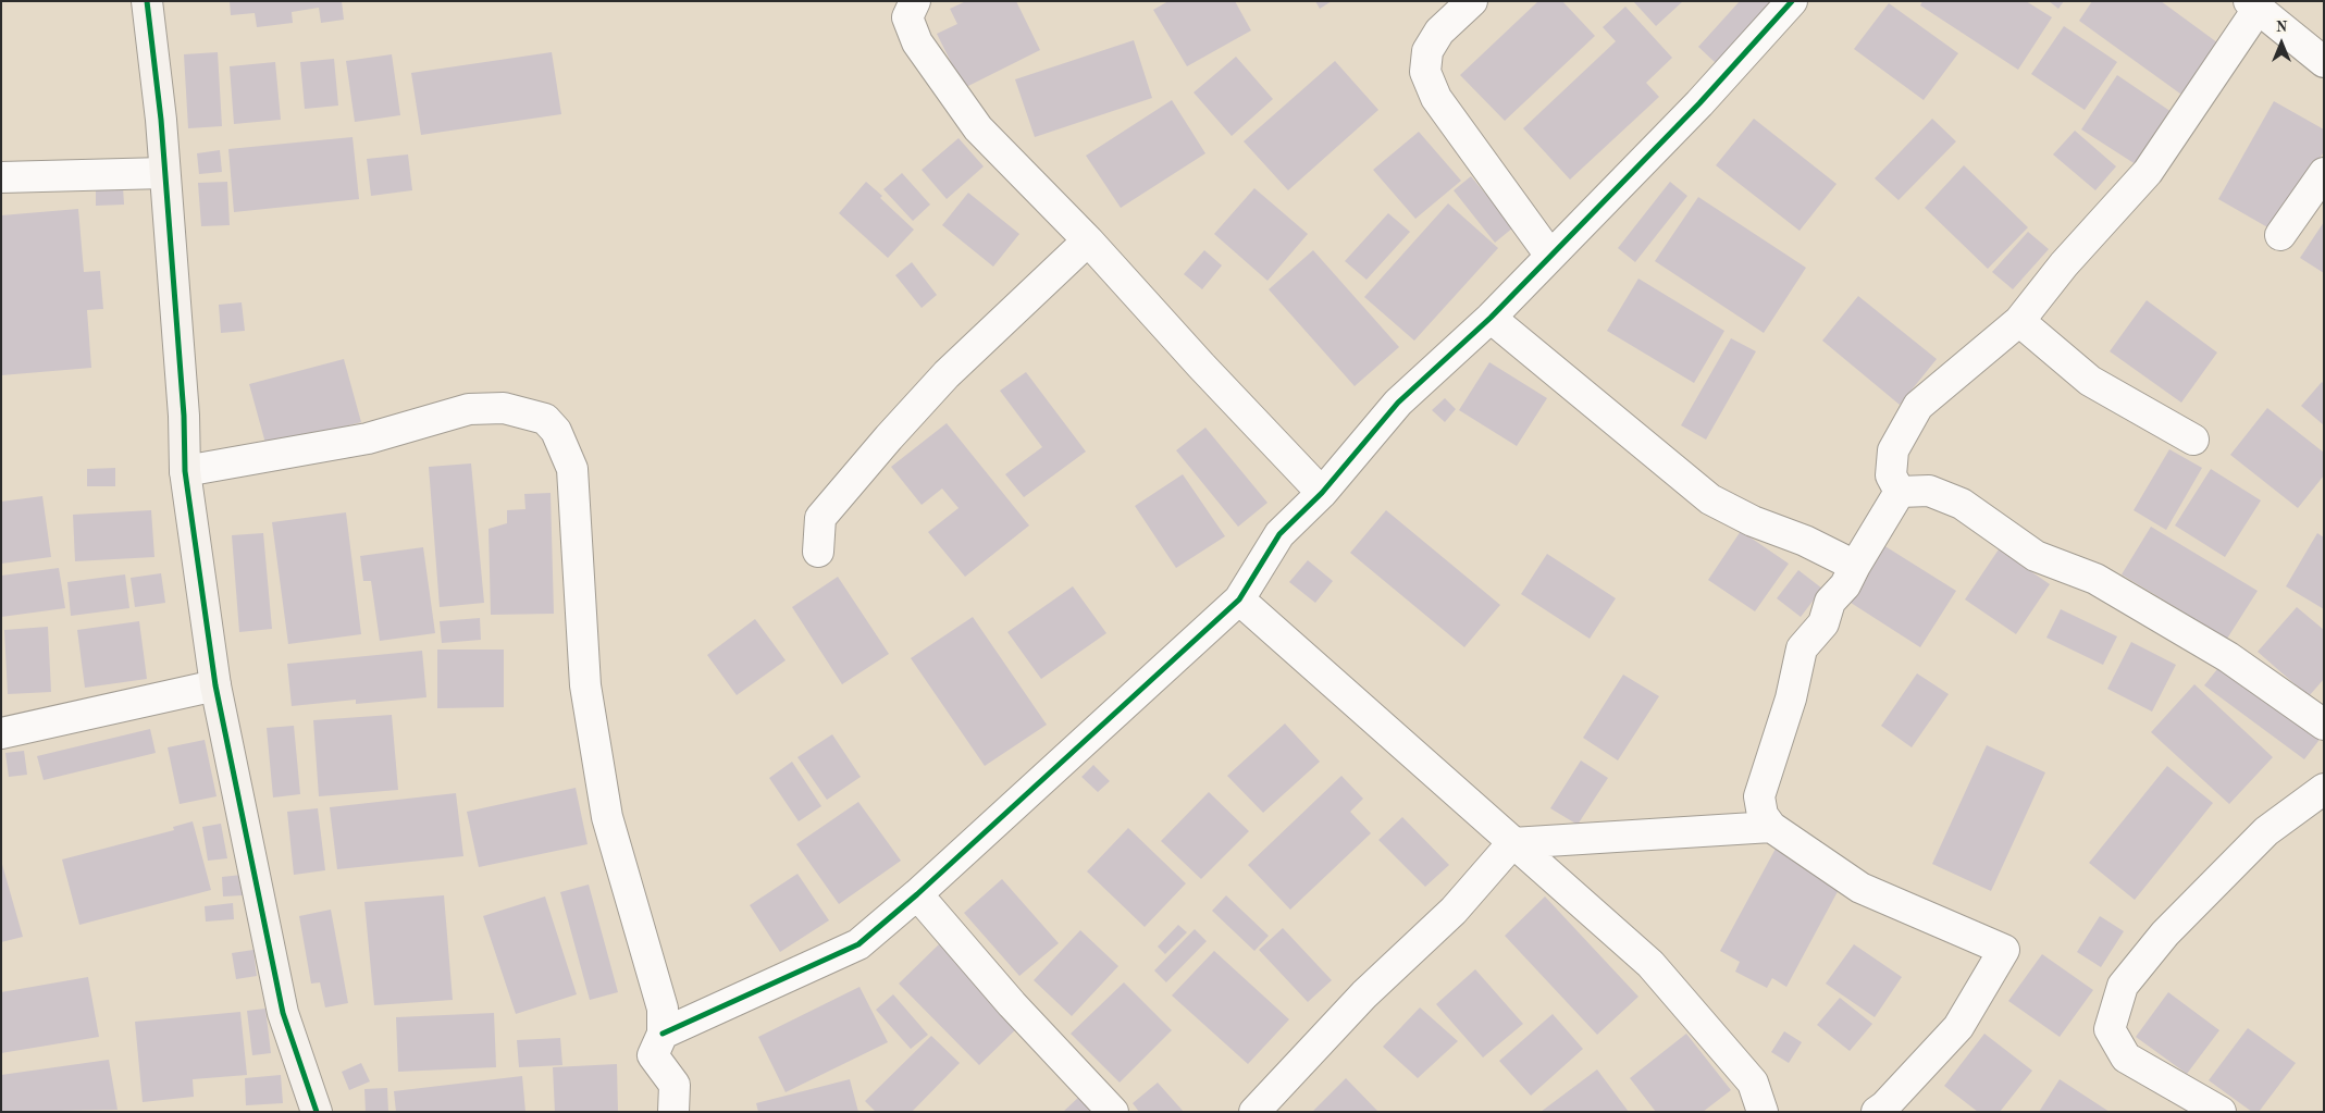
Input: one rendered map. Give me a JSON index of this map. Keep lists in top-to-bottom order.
{
  "north": "top"
}
